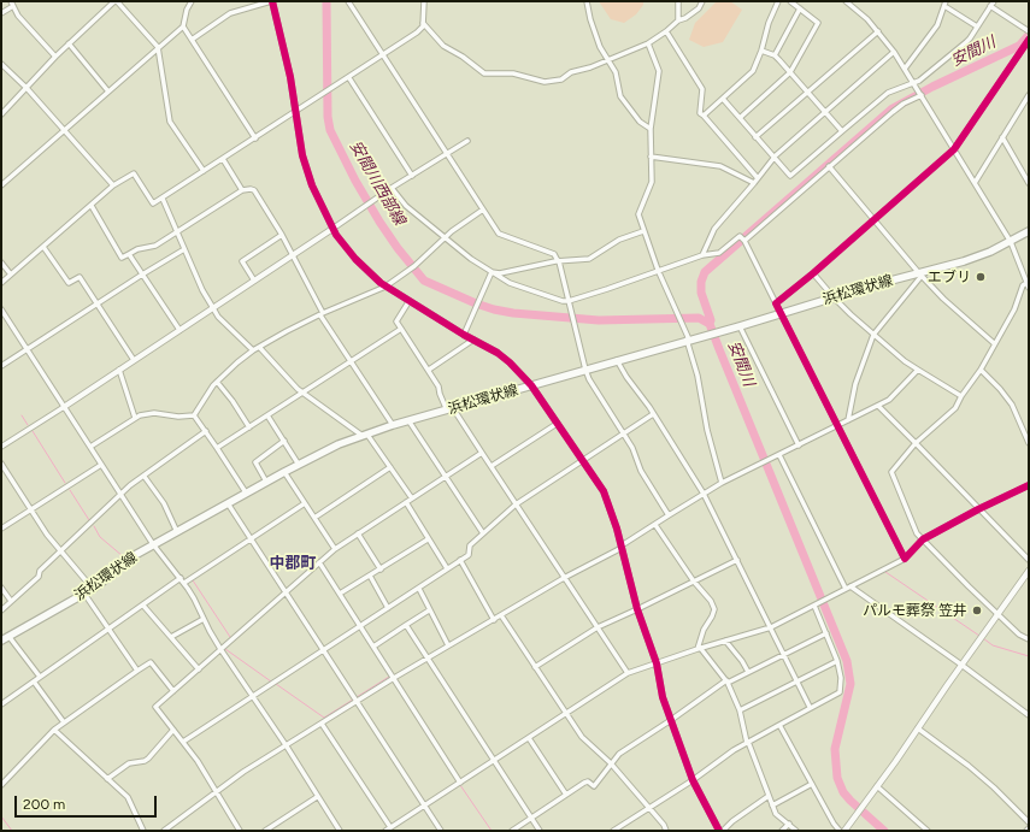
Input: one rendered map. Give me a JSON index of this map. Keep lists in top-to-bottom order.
{
  "streets": {
    "main road": ["浜松環状線"]
  },
  "districts": ["中郡町"],
  "water": ["安間川", "安間川西部線"],
  "places": ["エブリ", "パルモ葬祭 笠井"],
  "scale_bar": "200 m"
}
